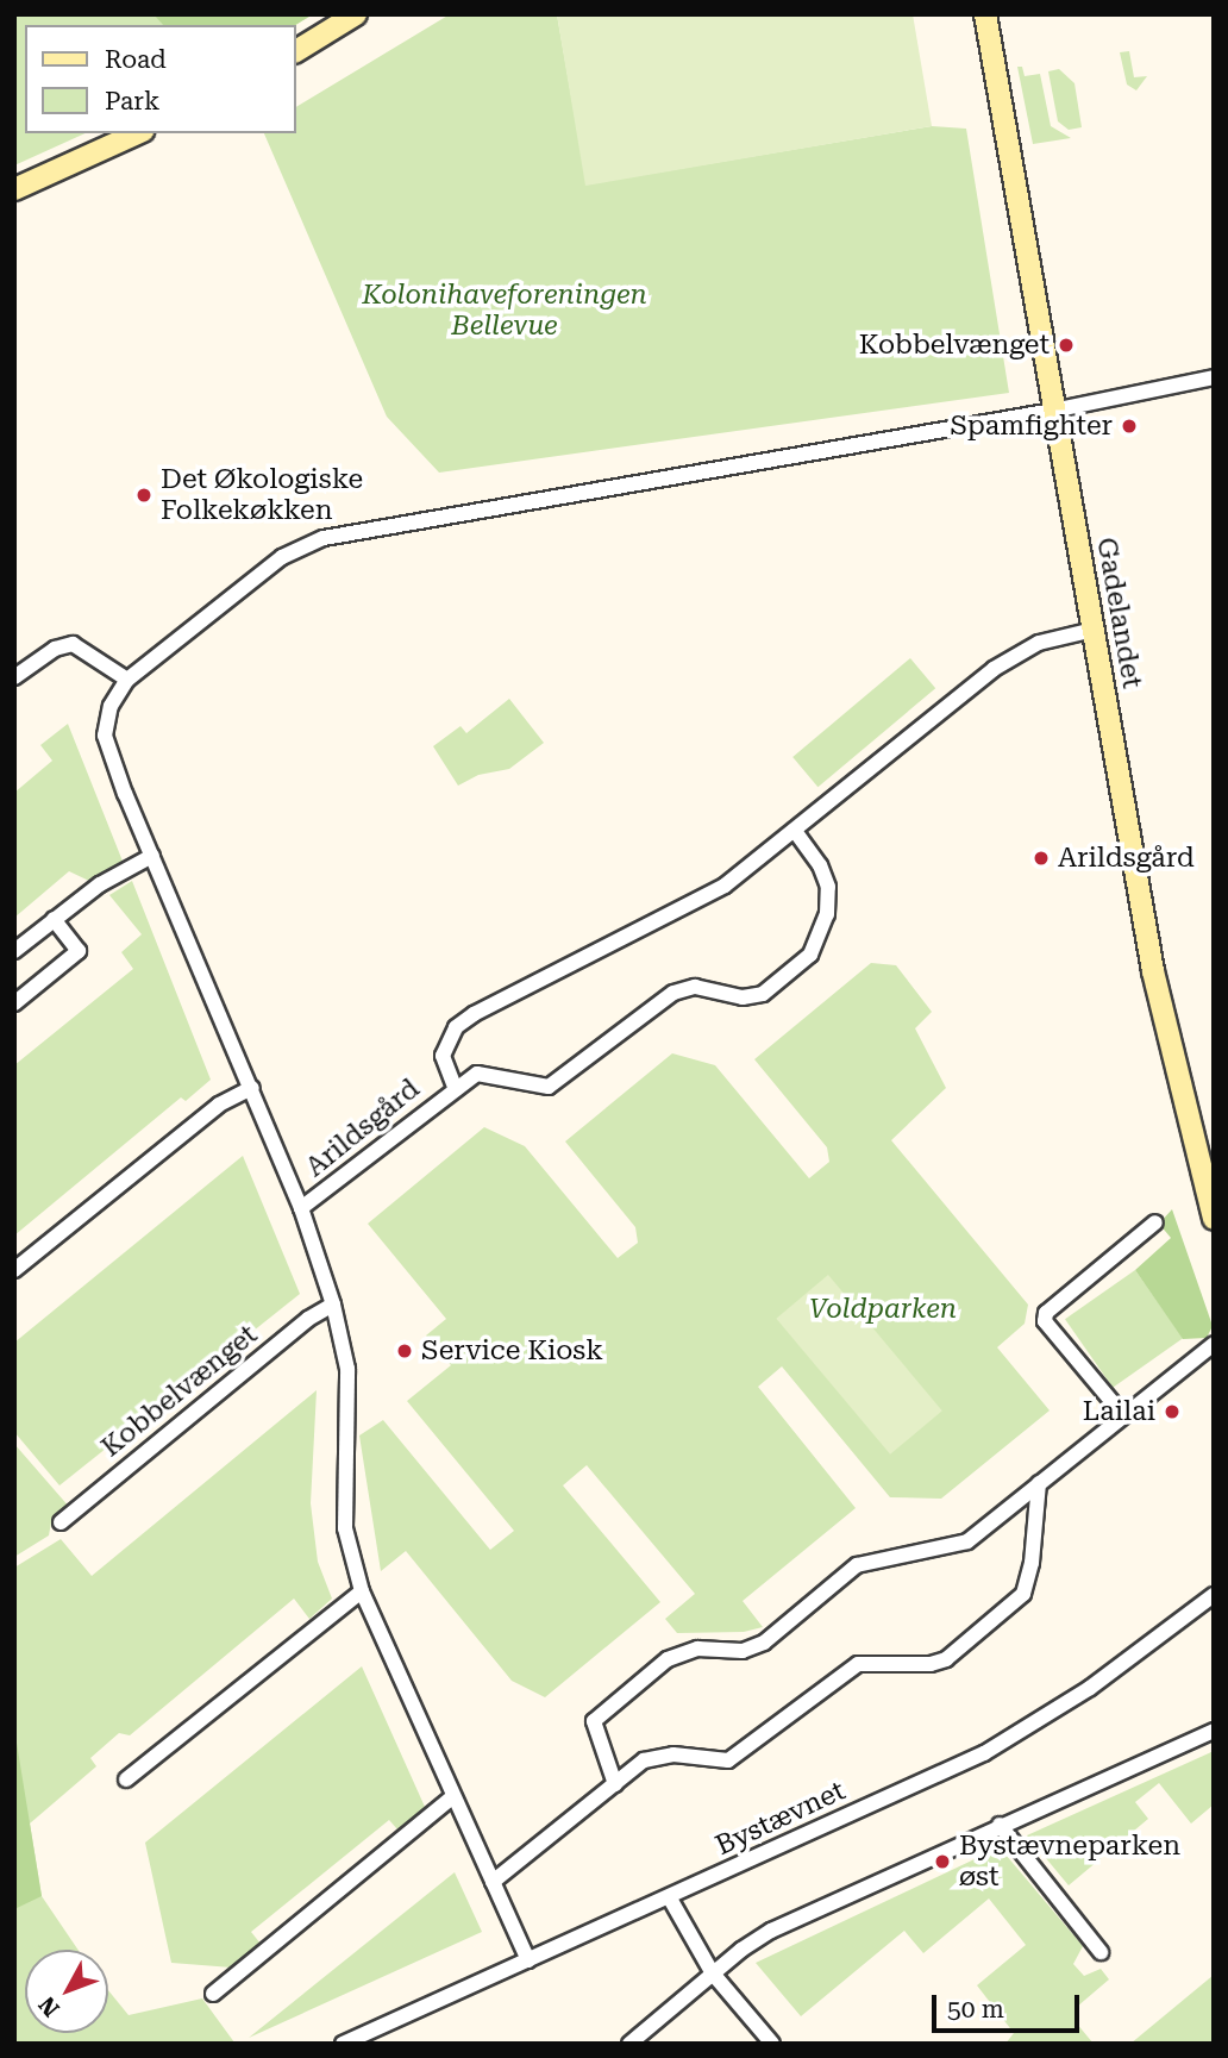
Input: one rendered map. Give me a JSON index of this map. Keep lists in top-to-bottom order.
{
  "streets": {
    "street": [
      "Gadelandet",
      "Arildsgård",
      "Kobbelvænget",
      "Bystævnet"
    ]
  },
  "crossings": [
    ["Gadelandet", "Arildsgård"]
  ],
  "parks": ["Kolonihaveforeningen Bellevue", "Voldparken"],
  "places": [
    "Kobbelvænget",
    "Spamfighter",
    "Det Økologiske Folkekøkken",
    "Arildsgård",
    "Service Kiosk",
    "Lailai",
    "Bystævneparken øst"
  ],
  "legend": ["Road", "Park"],
  "scale_bar": "50 m",
  "north": "bottom left"
}
